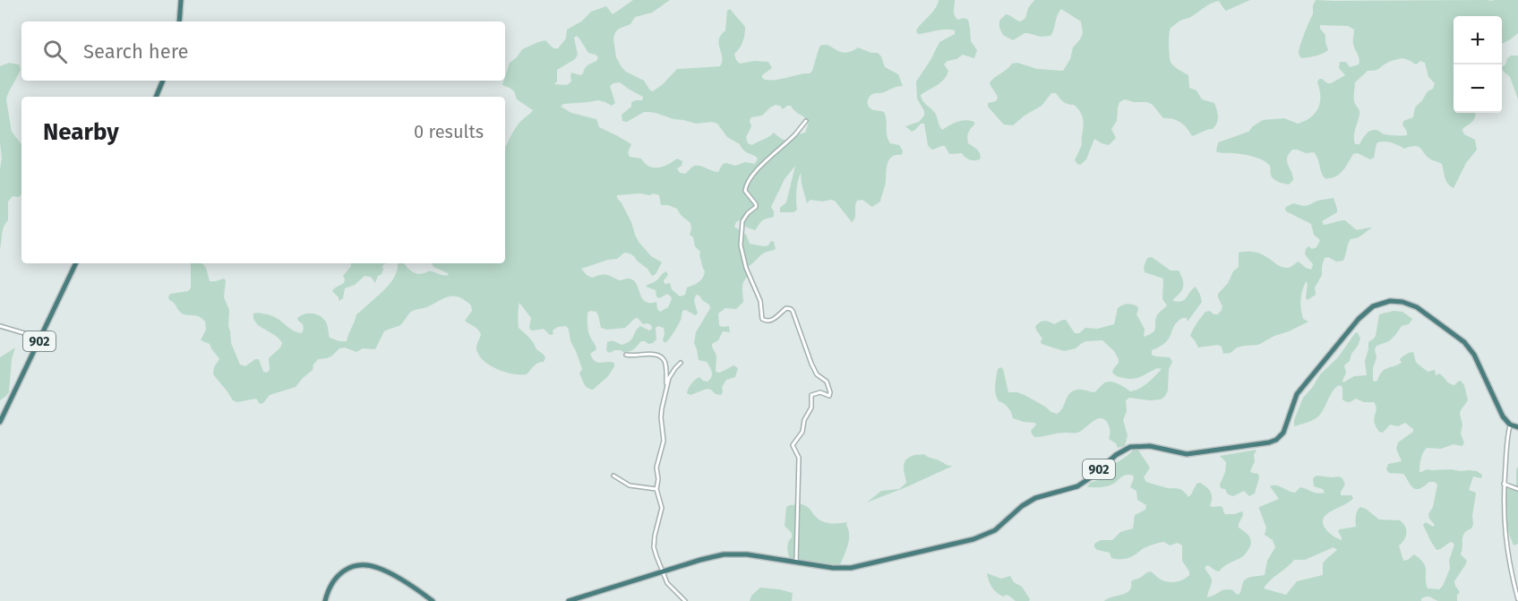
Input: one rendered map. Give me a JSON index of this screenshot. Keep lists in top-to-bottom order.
{
  "streets": {
    "highway": ["902"]
  },
  "page": {
    "map_buttons": ["+", "−"],
    "search": "Search here",
    "heading": ["Nearby", "0 results"]
  }
}
